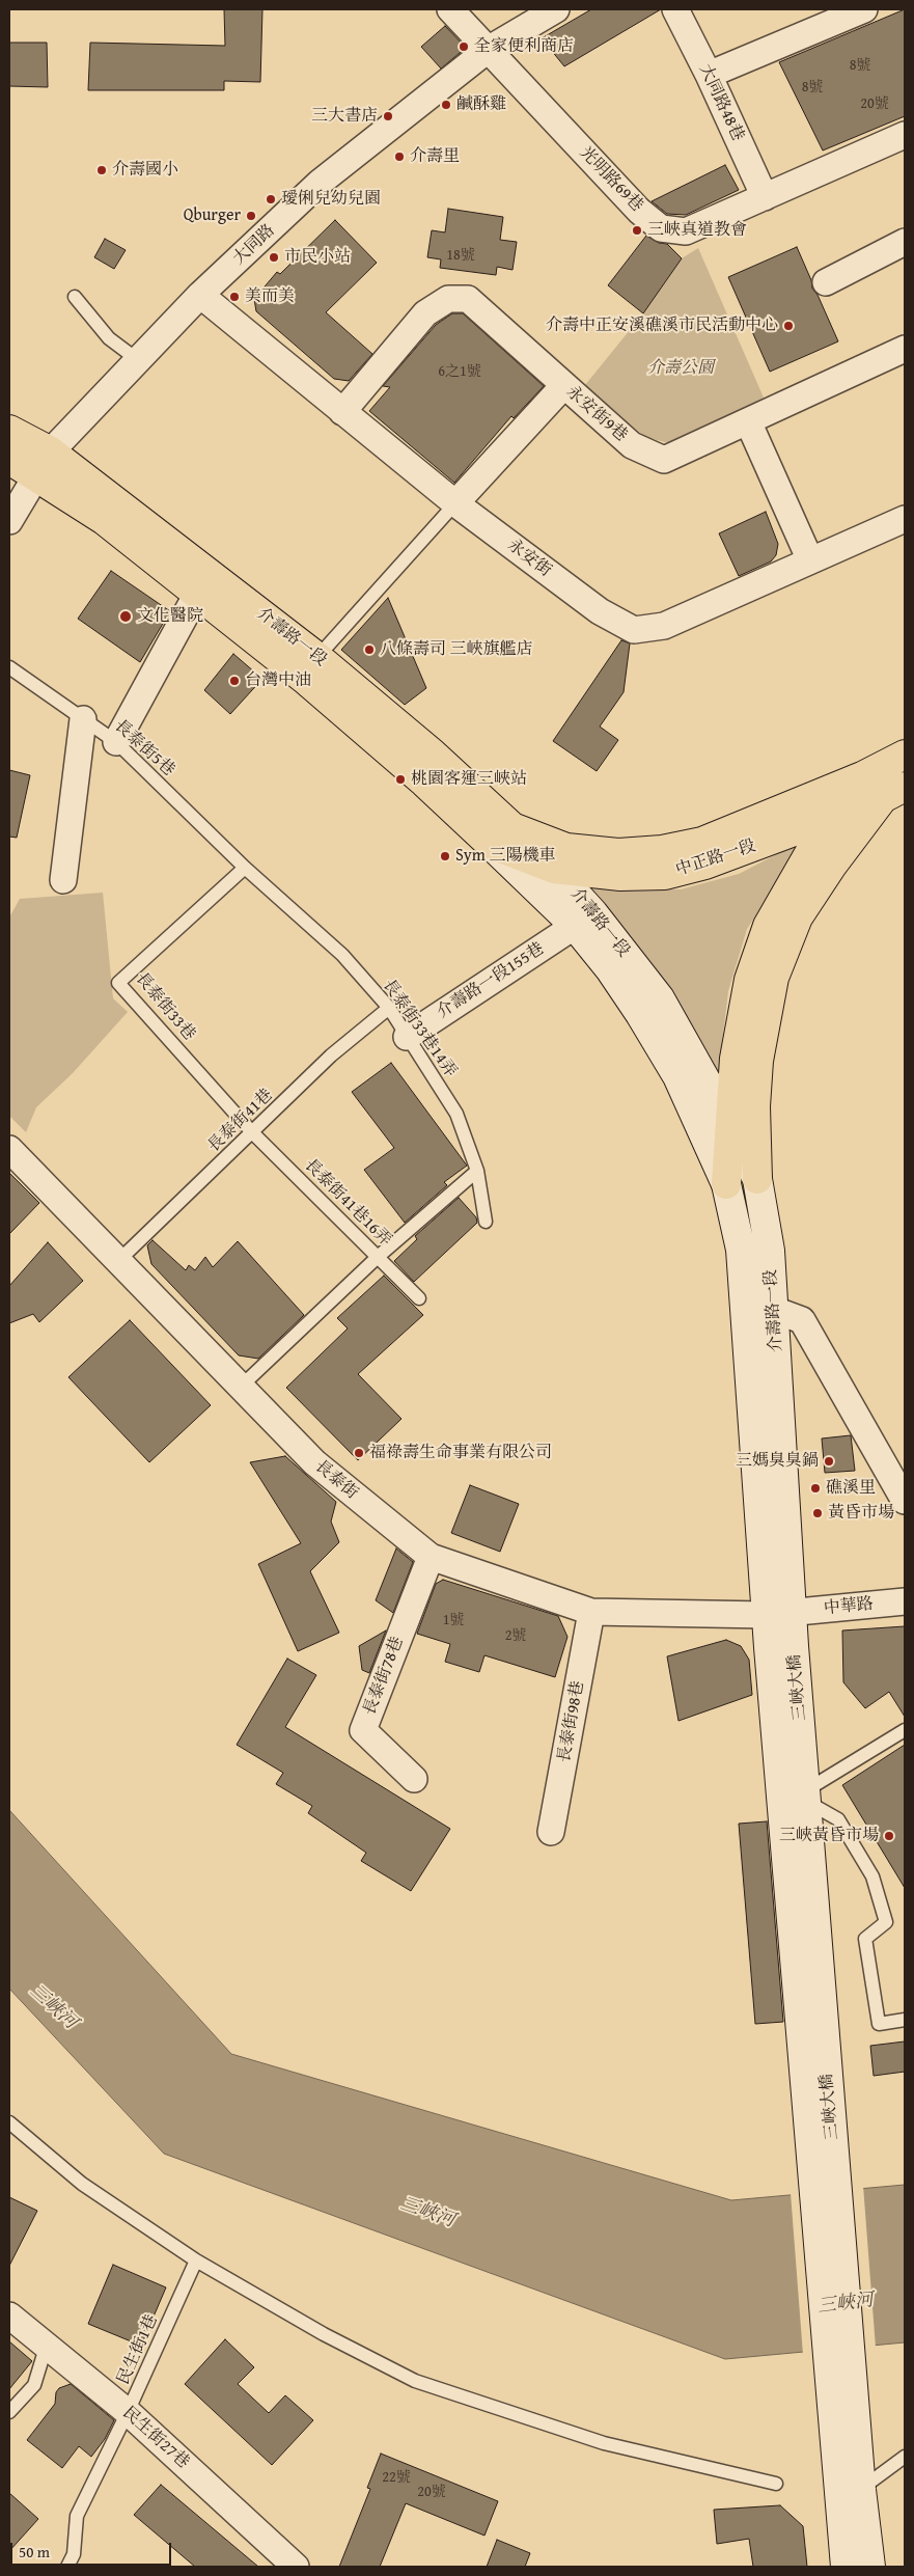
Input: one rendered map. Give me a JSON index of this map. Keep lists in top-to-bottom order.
{
  "streets": {
    "main road": ["介壽路一段", "中正路一段", "三峽大橋"],
    "street": [
      "大同路48巷",
      "光明路69巷",
      "大同路",
      "永安街9巷",
      "永安街",
      "介壽路一段155巷",
      "長泰街",
      "中華路",
      "長泰街78巷",
      "長泰街98巷",
      "民生街27巷"
    ],
    "lane": [
      "長泰街5巷",
      "長泰街33巷",
      "長泰街33巷14弄",
      "長泰街41巷",
      "長泰街41巷16弄",
      "民生街1巷"
    ]
  },
  "crossings": [
    ["大同路48巷", "光明路69巷"],
    ["光明路69巷", "大同路"],
    ["大同路", "永安街"],
    ["大同路", "介壽路一段"],
    ["永安街9巷", "永安街"],
    ["介壽路一段", "中正路一段"],
    ["介壽路一段", "介壽路一段155巷"],
    ["介壽路一段", "長泰街"],
    ["介壽路一段", "中華路"],
    ["介壽路一段", "三峽大橋"],
    ["長泰街5巷", "長泰街33巷"],
    ["長泰街5巷", "長泰街33巷14弄"],
    ["介壽路一段155巷", "長泰街33巷14弄"],
    ["長泰街33巷", "長泰街33巷14弄"],
    ["長泰街33巷", "長泰街41巷"],
    ["長泰街33巷", "長泰街41巷16弄"],
    ["長泰街33巷14弄", "長泰街41巷"],
    ["長泰街41巷", "長泰街41巷16弄"],
    ["長泰街41巷", "長泰街"],
    ["長泰街", "中華路"],
    ["長泰街", "長泰街78巷"],
    ["長泰街", "長泰街98巷"],
    ["民生街1巷", "民生街27巷"]
  ],
  "water": ["三峽河"],
  "parks": ["介壽公園"],
  "places": [
    "全家便利商店",
    "鹹酥雞",
    "三大書店",
    "介壽里",
    "介壽國小",
    "璦俐兒幼兒園",
    "Qburger",
    "三峽真道教會",
    "市民小站",
    "美而美",
    "介壽中正安溪礁溪市民活動中心",
    "文化醫院",
    "八條壽司 三峽旗艦店",
    "台灣中油",
    "桃園客運三峽站",
    "Sym 三陽機車",
    "福祿壽生命事業有限公司",
    "三媽臭臭鍋",
    "礁溪里",
    "黃昏市場",
    "三峽黃昏市場"
  ],
  "house_numbers": [
    "8號",
    "8號",
    "20號",
    "18號",
    "6之1號",
    "1號",
    "2號",
    "22號",
    "20號"
  ],
  "scale_bar": "50 m"
}
